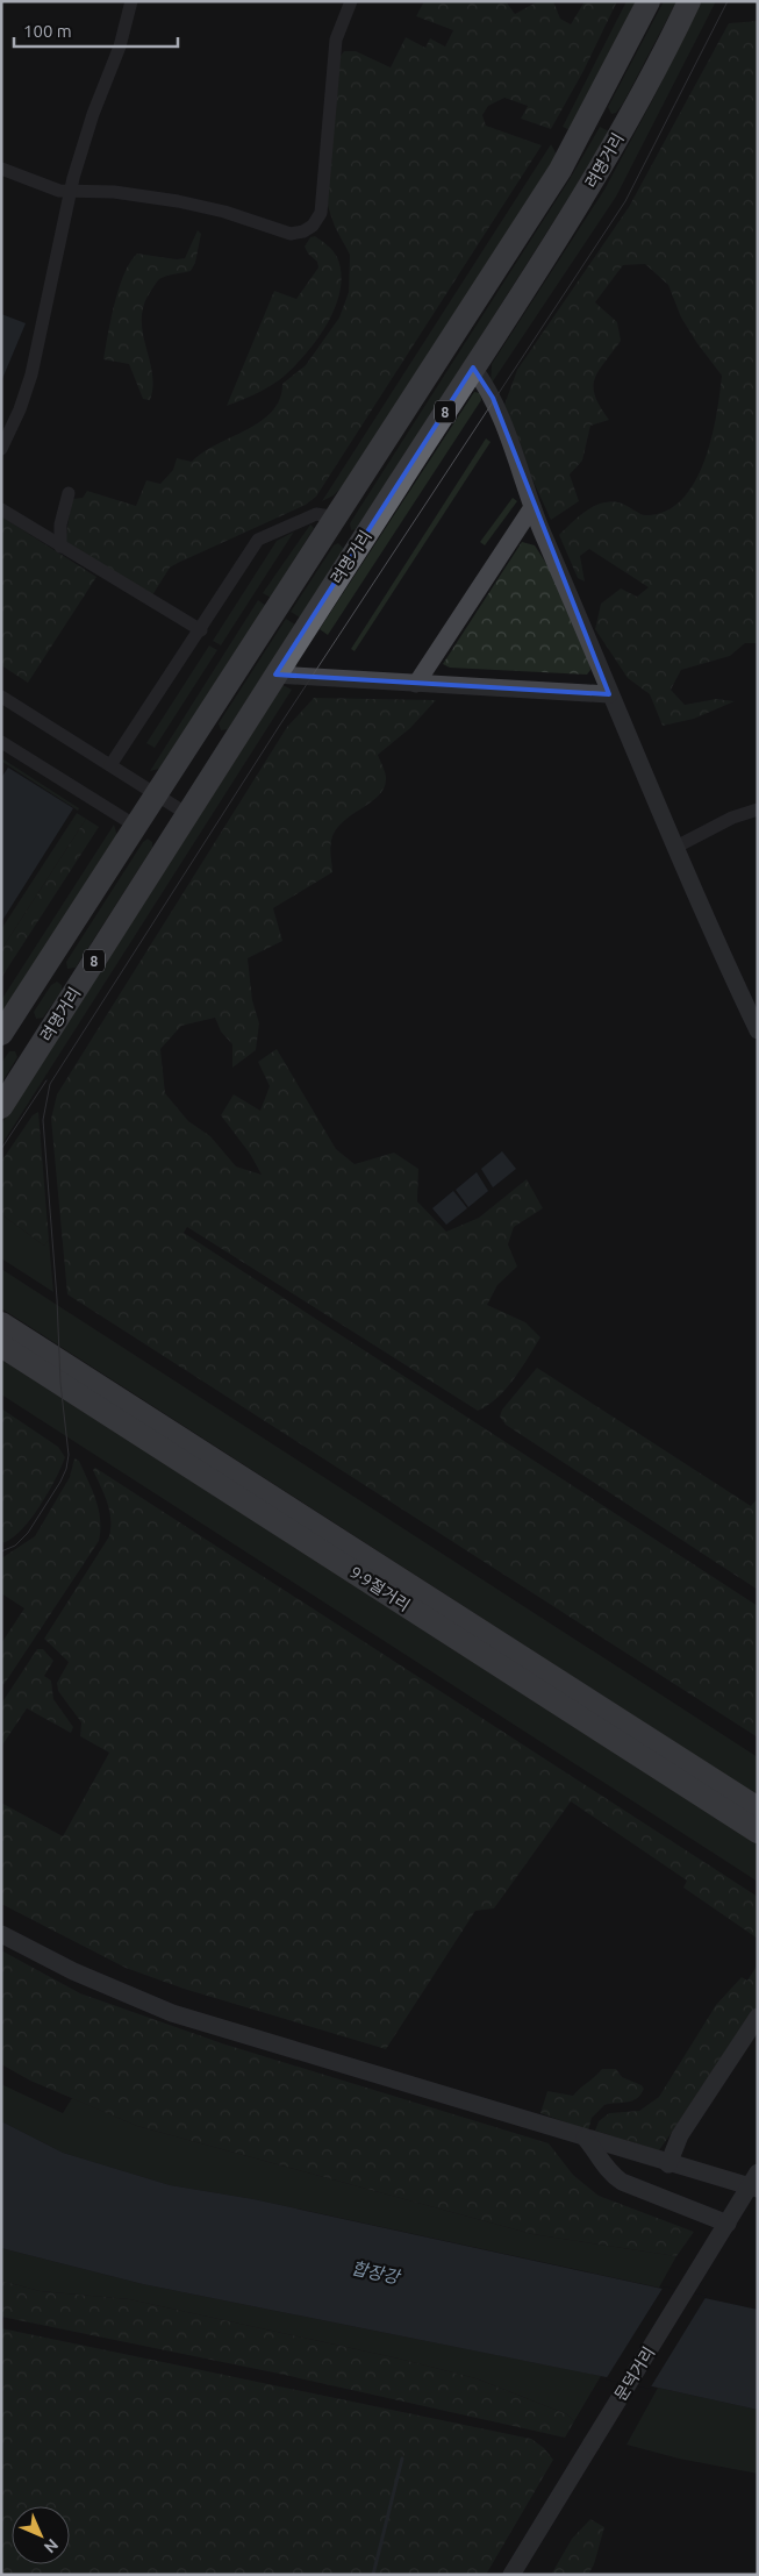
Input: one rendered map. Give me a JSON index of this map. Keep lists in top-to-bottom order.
{
  "streets": {
    "highway": ["려명거리", "8", "9·9절거리"],
    "street": ["문덕거리"]
  },
  "water": ["합장강"],
  "scale_bar": "100 m",
  "north": "bottom right"
}
